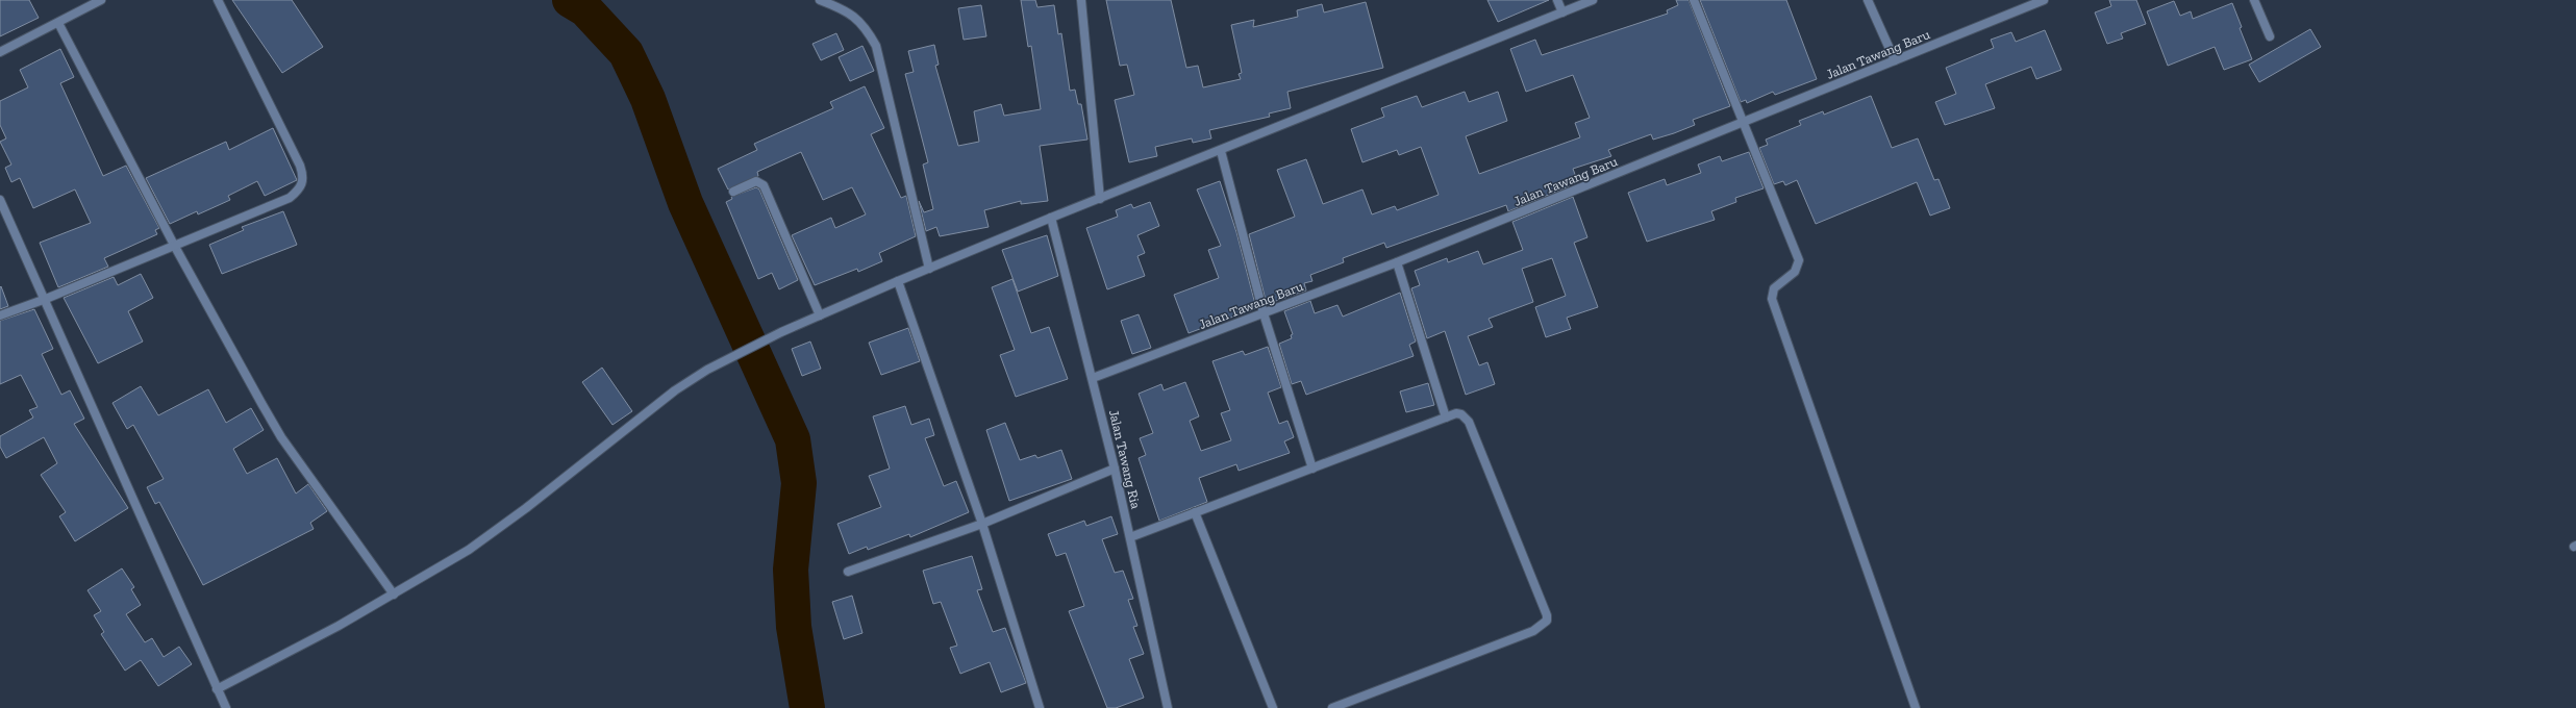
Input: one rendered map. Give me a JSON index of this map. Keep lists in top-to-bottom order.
{
  "streets": {
    "street": ["Jalan Tawang Baru", "Jalan Tawang Ria"]
  },
  "crossings": [
    ["Jalan Tawang Baru", "Jalan Tawang Ria"]
  ]
}
